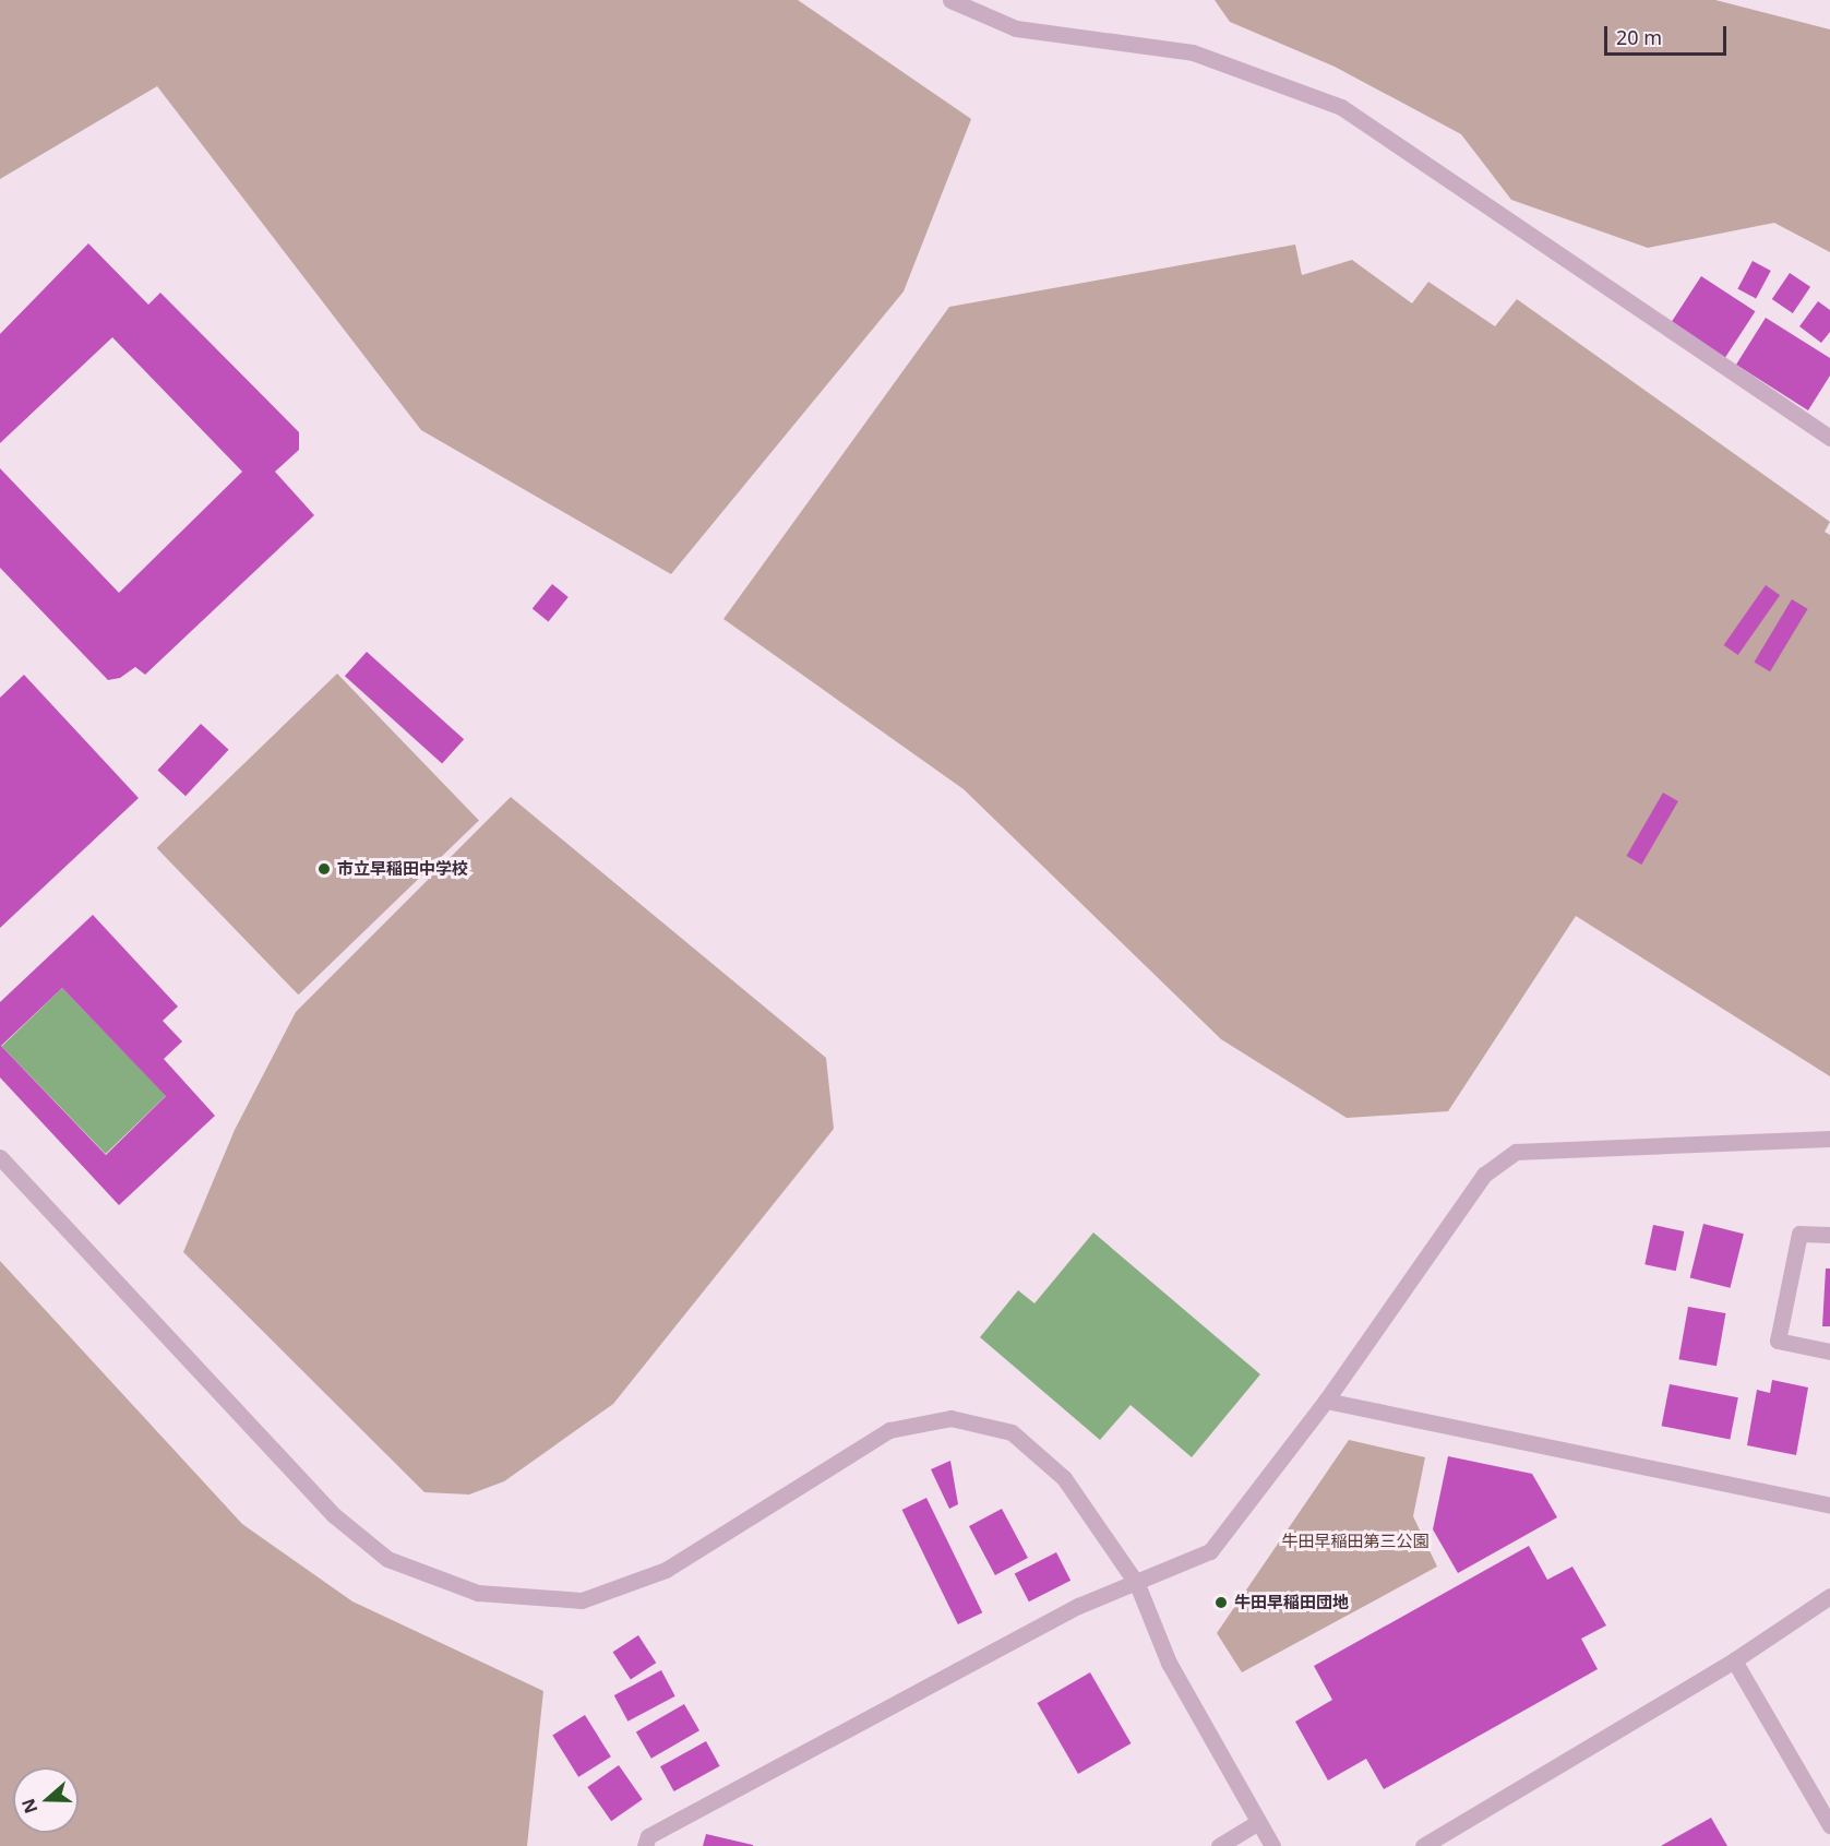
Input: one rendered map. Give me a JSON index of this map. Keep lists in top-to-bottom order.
{
  "parks": ["牛田早稲田第三公園"],
  "places": ["市立早稲田中学校", "牛田早稲田団地"],
  "scale_bar": "20 m",
  "north": "left"
}
